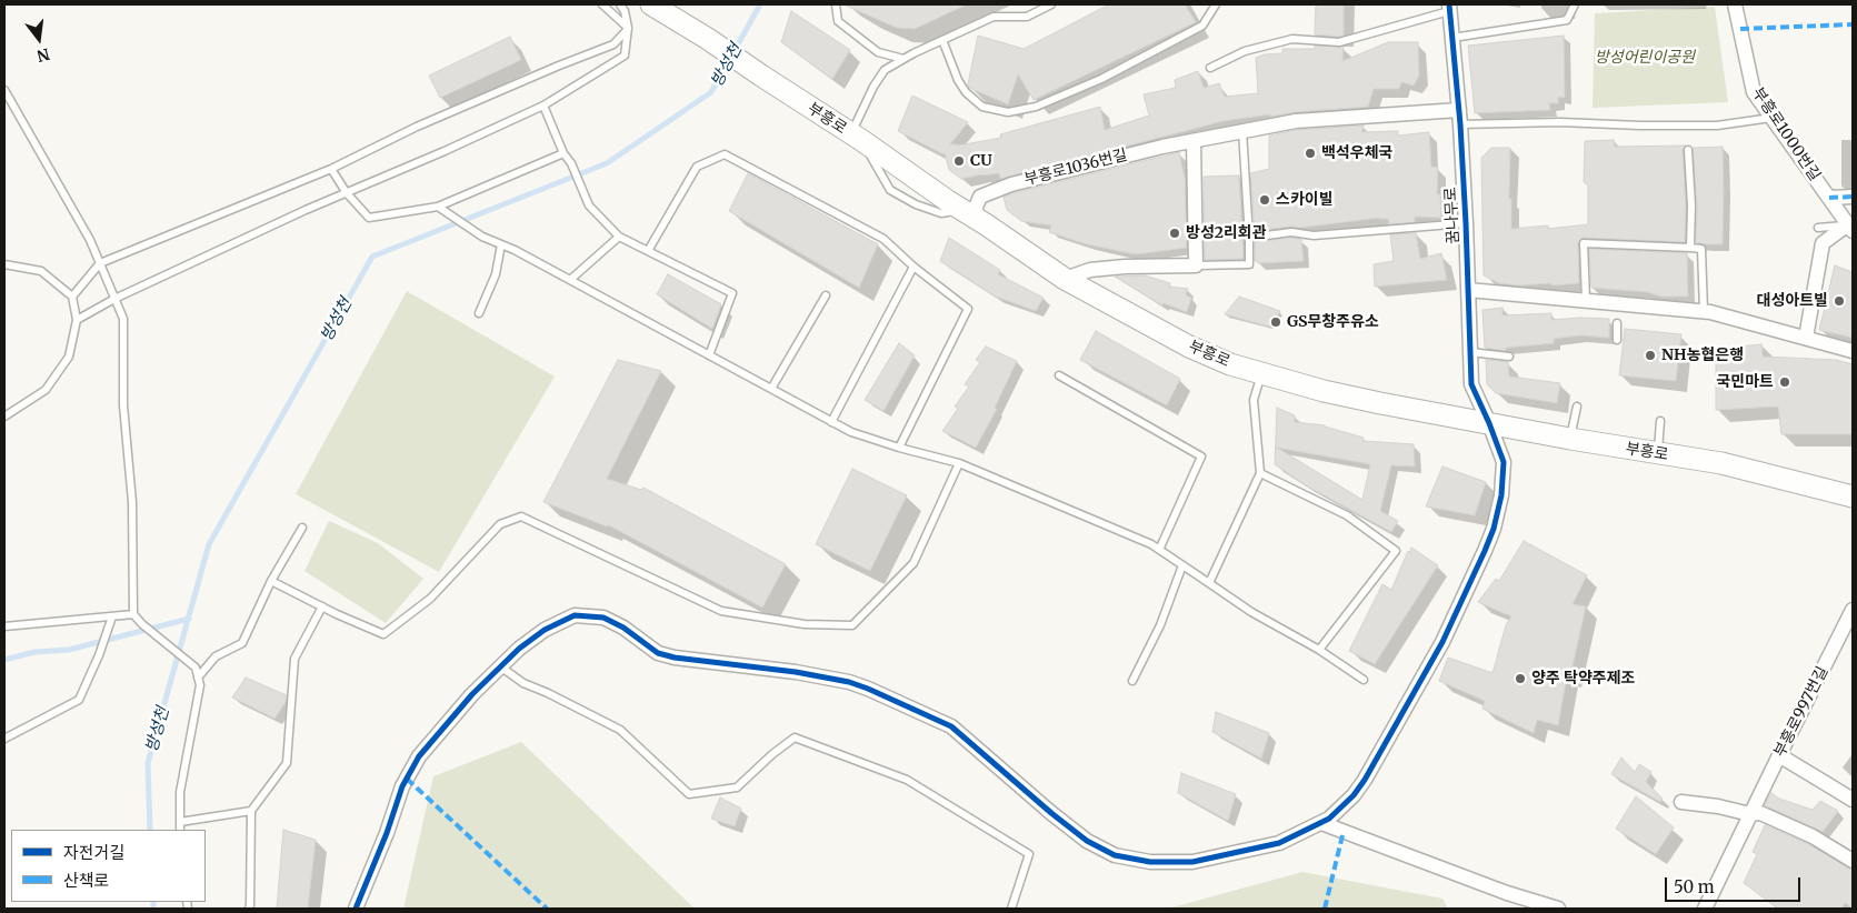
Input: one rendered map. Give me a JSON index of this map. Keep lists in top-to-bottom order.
{
  "streets": {
    "main road": ["부흥로"],
    "street": [
      "부흥로1000번길",
      "부흥로1036번길",
      "꿈나무로",
      "부흥로997번길"
    ]
  },
  "crossings": [
    ["부흥로", "부흥로1036번길"],
    ["부흥로", "꿈나무로"],
    ["부흥로1036번길", "꿈나무로"]
  ],
  "water": ["방성천"],
  "parks": ["방성어린이공원"],
  "places": [
    "백석우체국",
    "CU",
    "스카이빌",
    "방성2리회관",
    "대성아트빌",
    "GS무창주유소",
    "NH농협은행",
    "국민마트",
    "양주 탁약주제조"
  ],
  "legend": ["자전거길", "산책로"],
  "scale_bar": "50 m",
  "north": "bottom"
}
